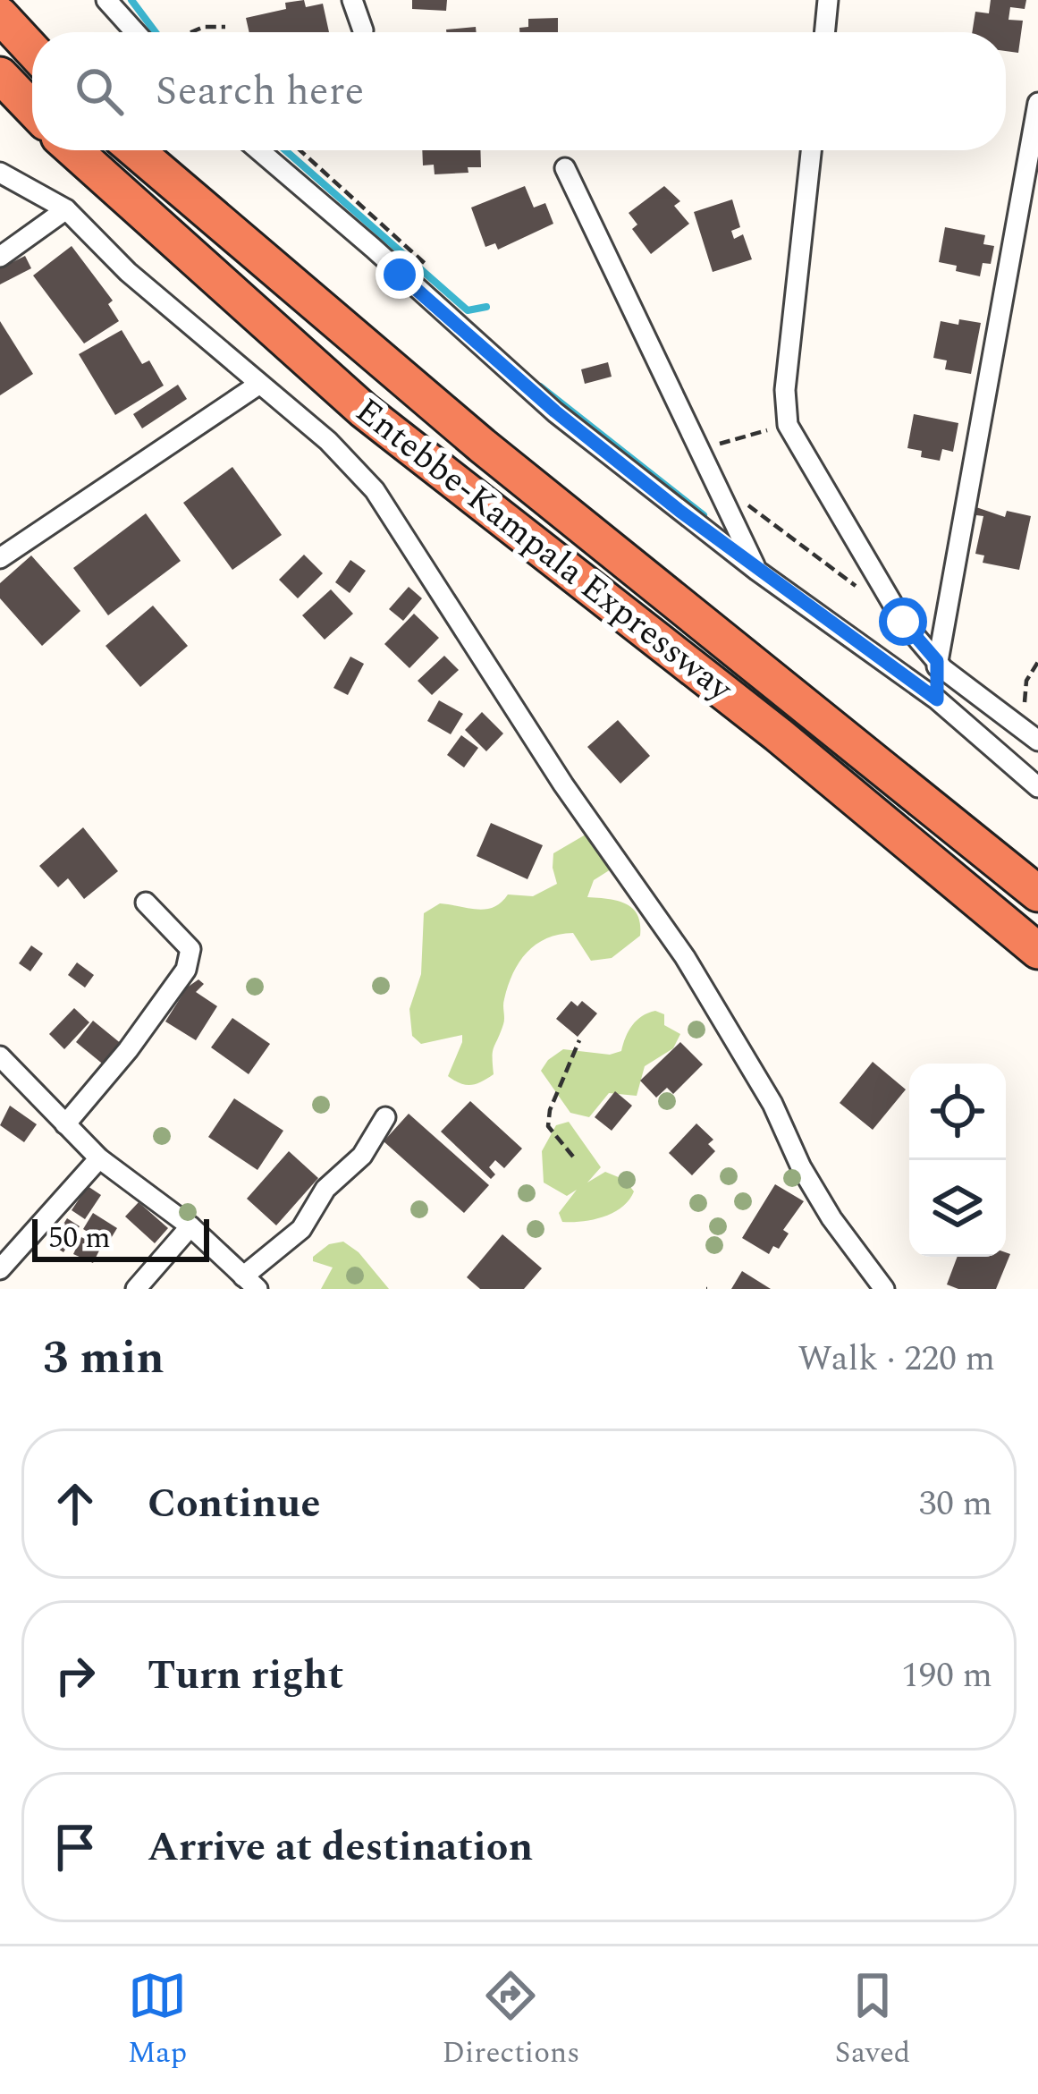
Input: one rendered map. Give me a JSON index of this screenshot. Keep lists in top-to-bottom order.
{
  "streets": {
    "highway": ["Entebbe-Kampala Expressway"]
  },
  "scale_bar": "50 m",
  "page": {
    "search": "Search here",
    "scale": "50 m",
    "heading": ["3 min", "Walk · 220 m"],
    "list": [
      ["Continue", "30 m"],
      ["Turn right", "190 m"],
      "Arrive at destination"
    ],
    "nav": ["Map", "Directions", "Saved"]
  }
}
